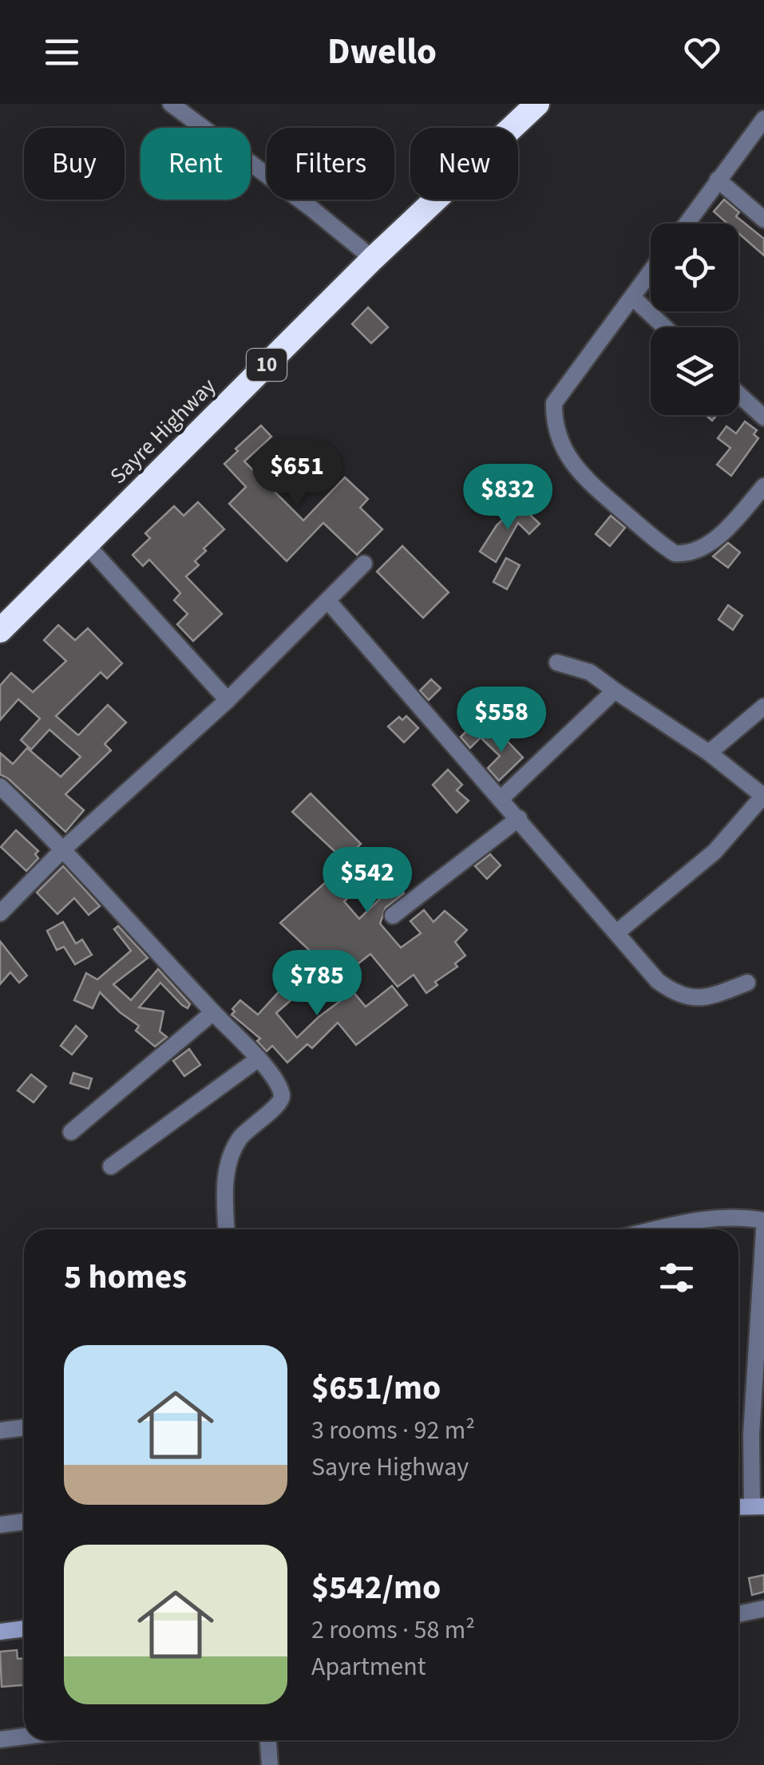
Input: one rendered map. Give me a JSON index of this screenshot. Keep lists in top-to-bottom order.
{
  "streets": {
    "highway": ["10", "Sayre Highway"]
  },
  "page": {
    "header": "Dwello",
    "chip": [
      "Buy",
      "Rent",
      "Filters",
      "New"
    ],
    "price": [
      "$651",
      "$832",
      "$558",
      "$542",
      "$785"
    ],
    "heading": "5 homes",
    "list": [
      {
        "name": "$651/mo",
        "note": "3 rooms · 92 m² · Sayre Highway"
      },
      {
        "name": "$542/mo",
        "note": "2 rooms · 58 m² · Apartment"
      }
    ]
  }
}
